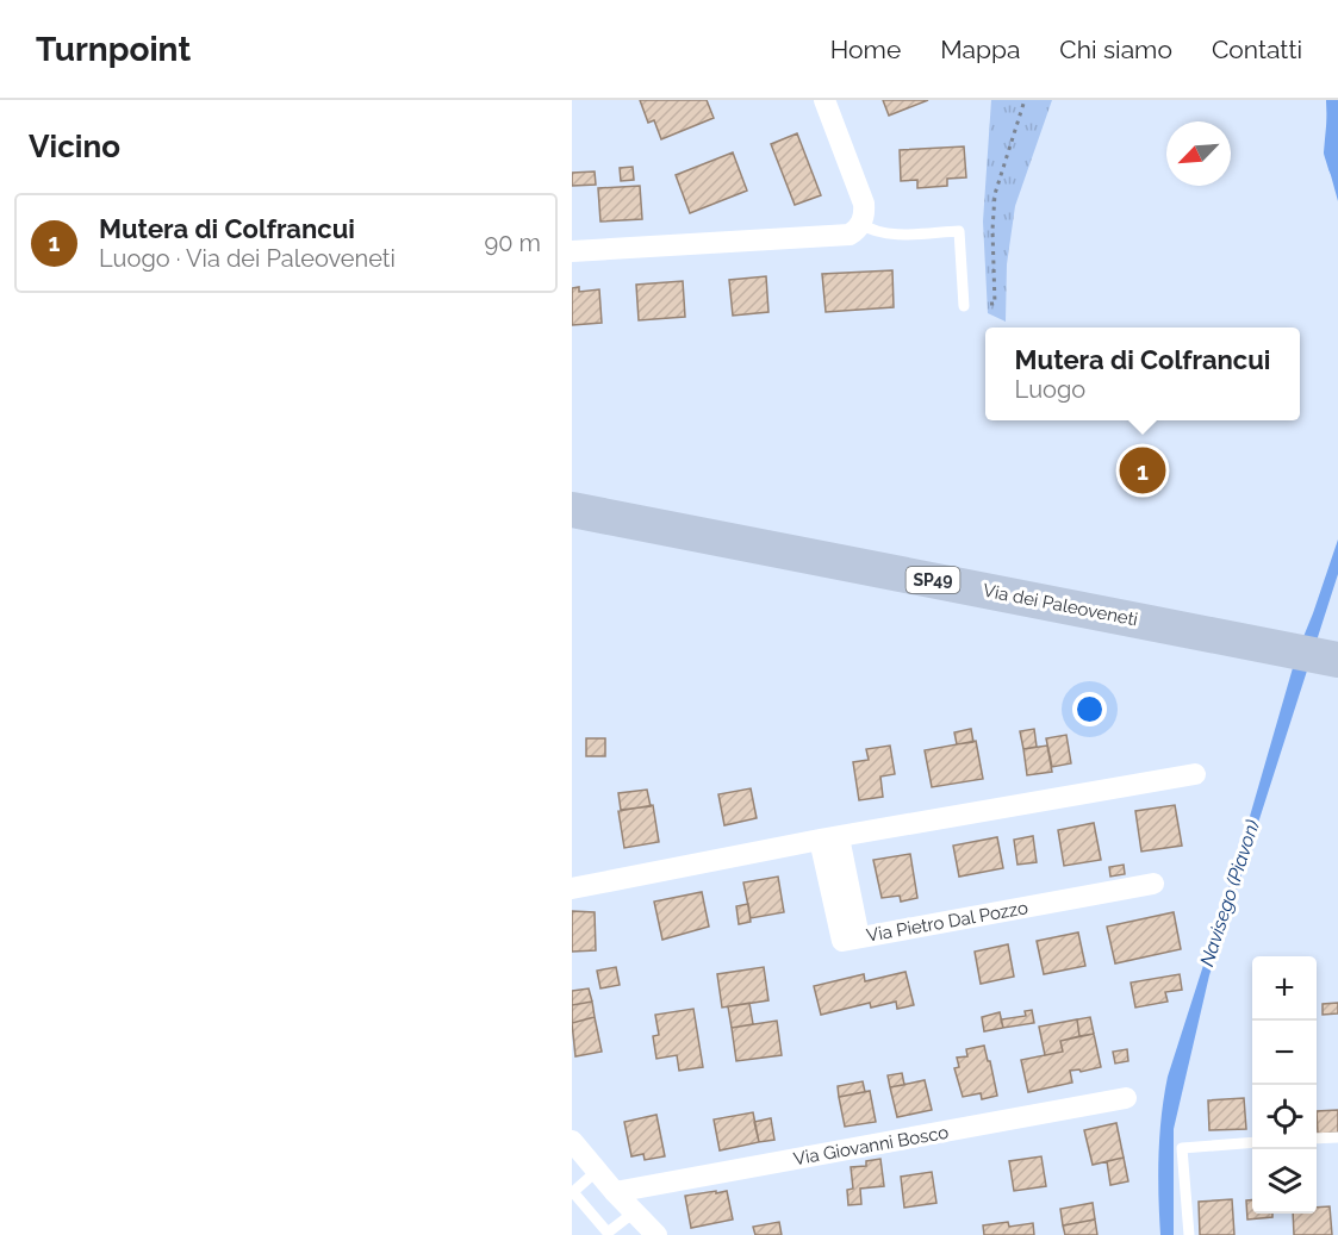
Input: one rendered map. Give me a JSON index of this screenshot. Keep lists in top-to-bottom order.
{
  "streets": {
    "main road": ["SP49", "Via dei Paleoveneti"],
    "street": ["Via Pietro Dal Pozzo", "Via Giovanni Bosco"]
  },
  "water": ["Navisego (Piavon)"],
  "north": "bottom left",
  "page": {
    "header": "Turnpoint",
    "nav": [
      "Home",
      "Mappa",
      "Chi siamo",
      "Contatti"
    ],
    "heading": "Vicino",
    "list": [
      {
        "mark": "1",
        "name": "Mutera di Colfrancui",
        "note": "Luogo · Via dei Paleoveneti",
        "value": "90 m"
      }
    ],
    "popup": ["Mutera di Colfrancui", "Luogo"],
    "pins": "1",
    "map_buttons": ["+", "−"]
  }
}
